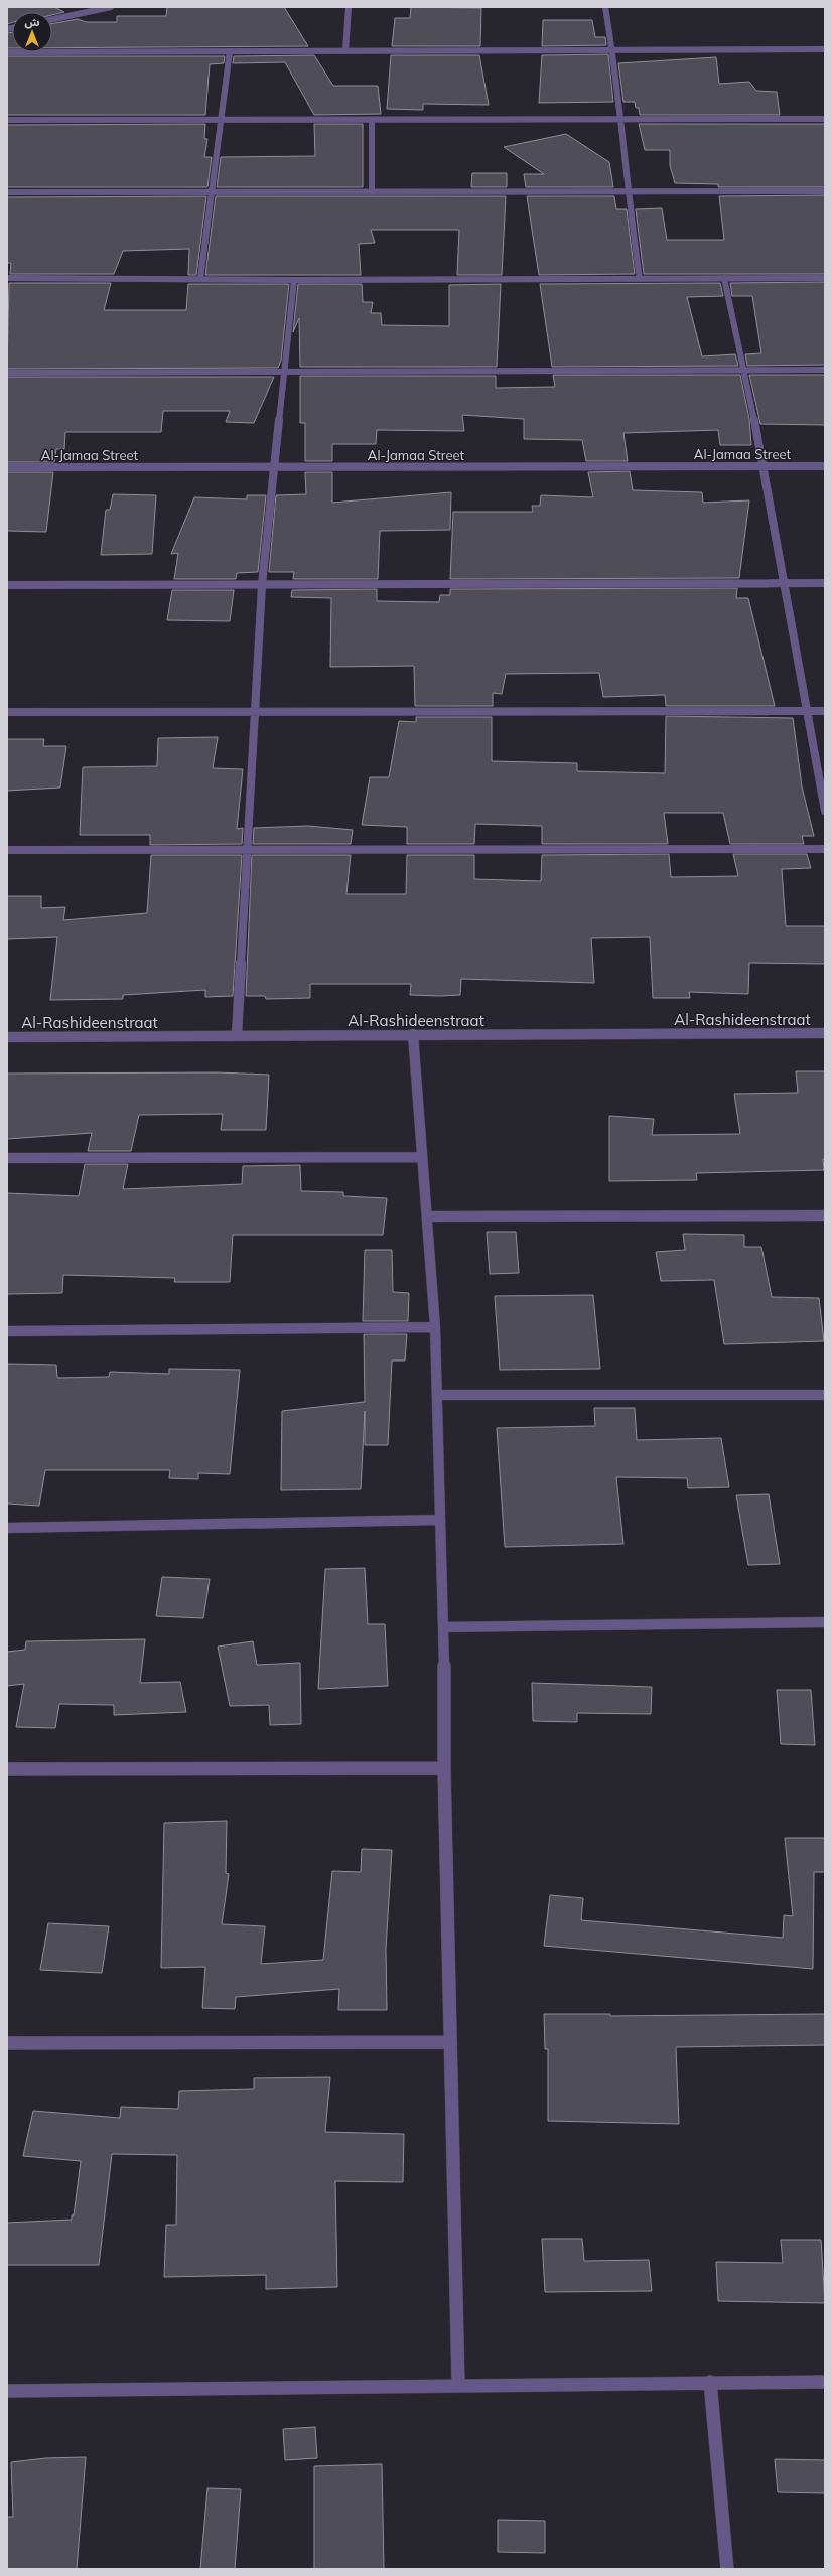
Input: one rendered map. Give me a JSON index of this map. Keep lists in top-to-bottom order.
{
  "streets": {
    "street": ["Al-Jamaa Street", "Al-Rashideenstraat"]
  },
  "north": "top"
}
